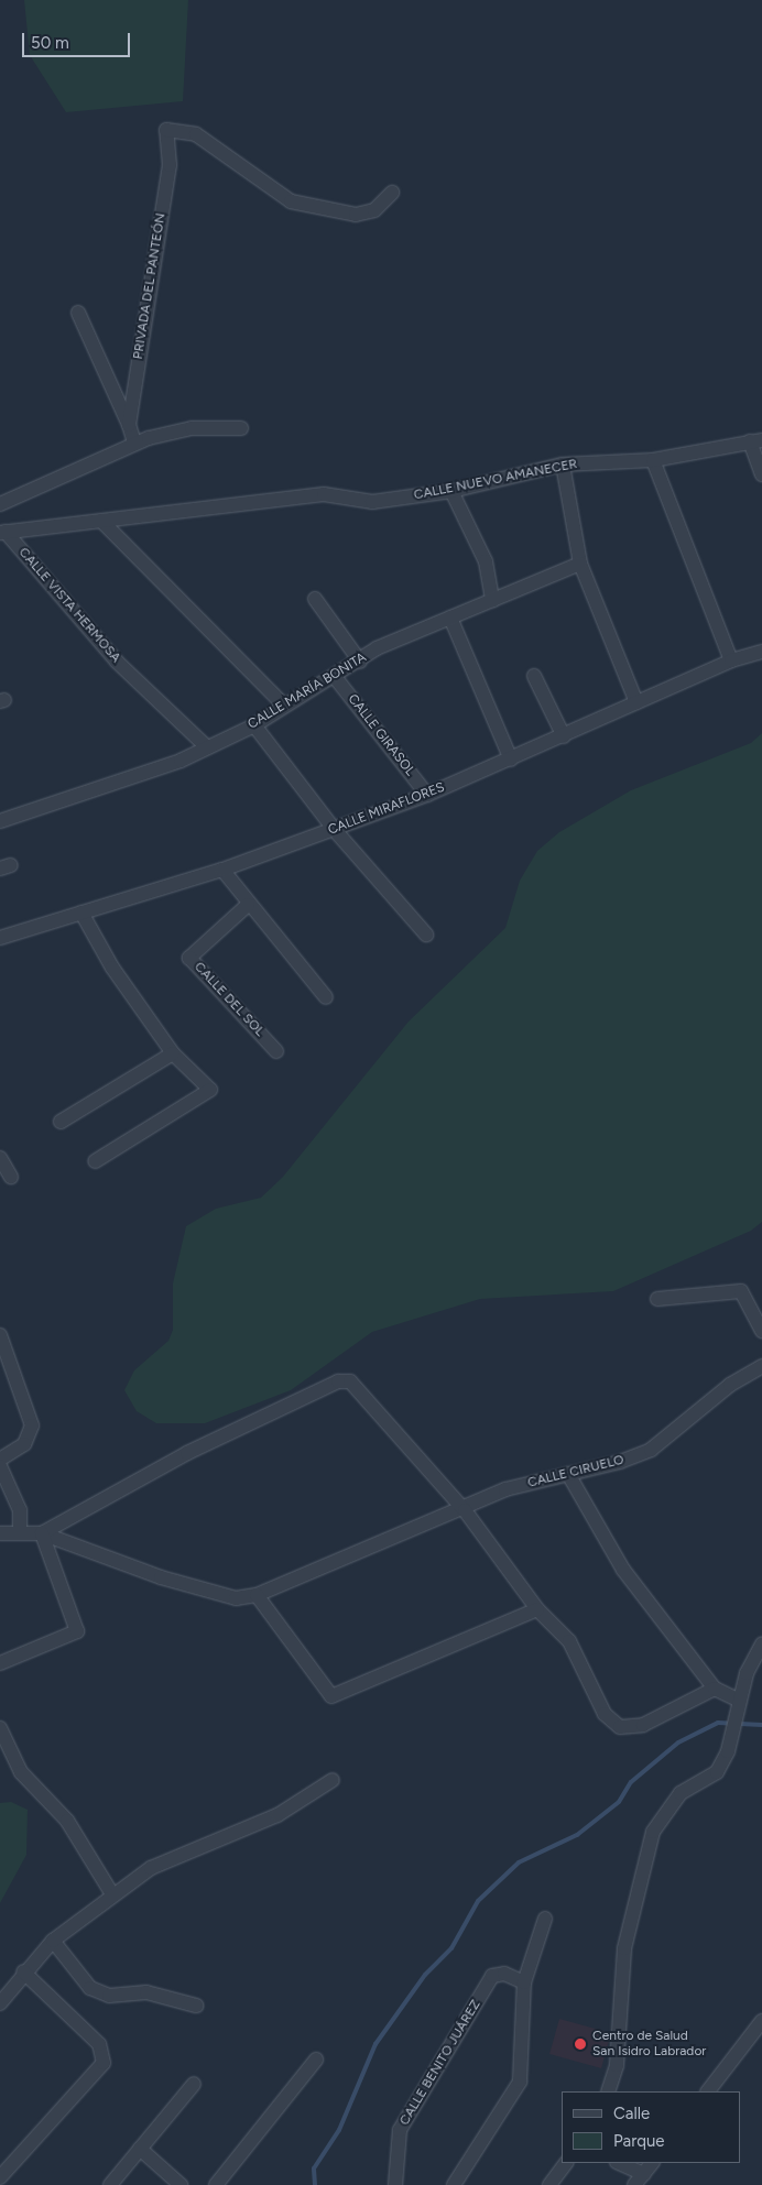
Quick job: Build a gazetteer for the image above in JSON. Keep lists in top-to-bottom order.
{
  "streets": {
    "street": [
      "PRIVADA DEL PANTEÓN",
      "CALLE NUEVO AMANECER",
      "CALLE VISTA HERMOSA",
      "CALLE MARÍA BONITA",
      "CALLE GIRASOL",
      "CALLE MIRAFLORES",
      "CALLE DEL SOL",
      "CALLE CIRUELO",
      "CALLE BENITO JUÁREZ"
    ]
  },
  "crossings": [
    ["CALLE NUEVO AMANECER", "CALLE VISTA HERMOSA"],
    ["CALLE VISTA HERMOSA", "CALLE MARÍA BONITA"],
    ["CALLE MARÍA BONITA", "CALLE GIRASOL"],
    ["CALLE GIRASOL", "CALLE MIRAFLORES"]
  ],
  "places": ["Centro de Salud San Isidro Labrador"],
  "legend": ["Calle", "Parque"],
  "scale_bar": "50 m"
}
